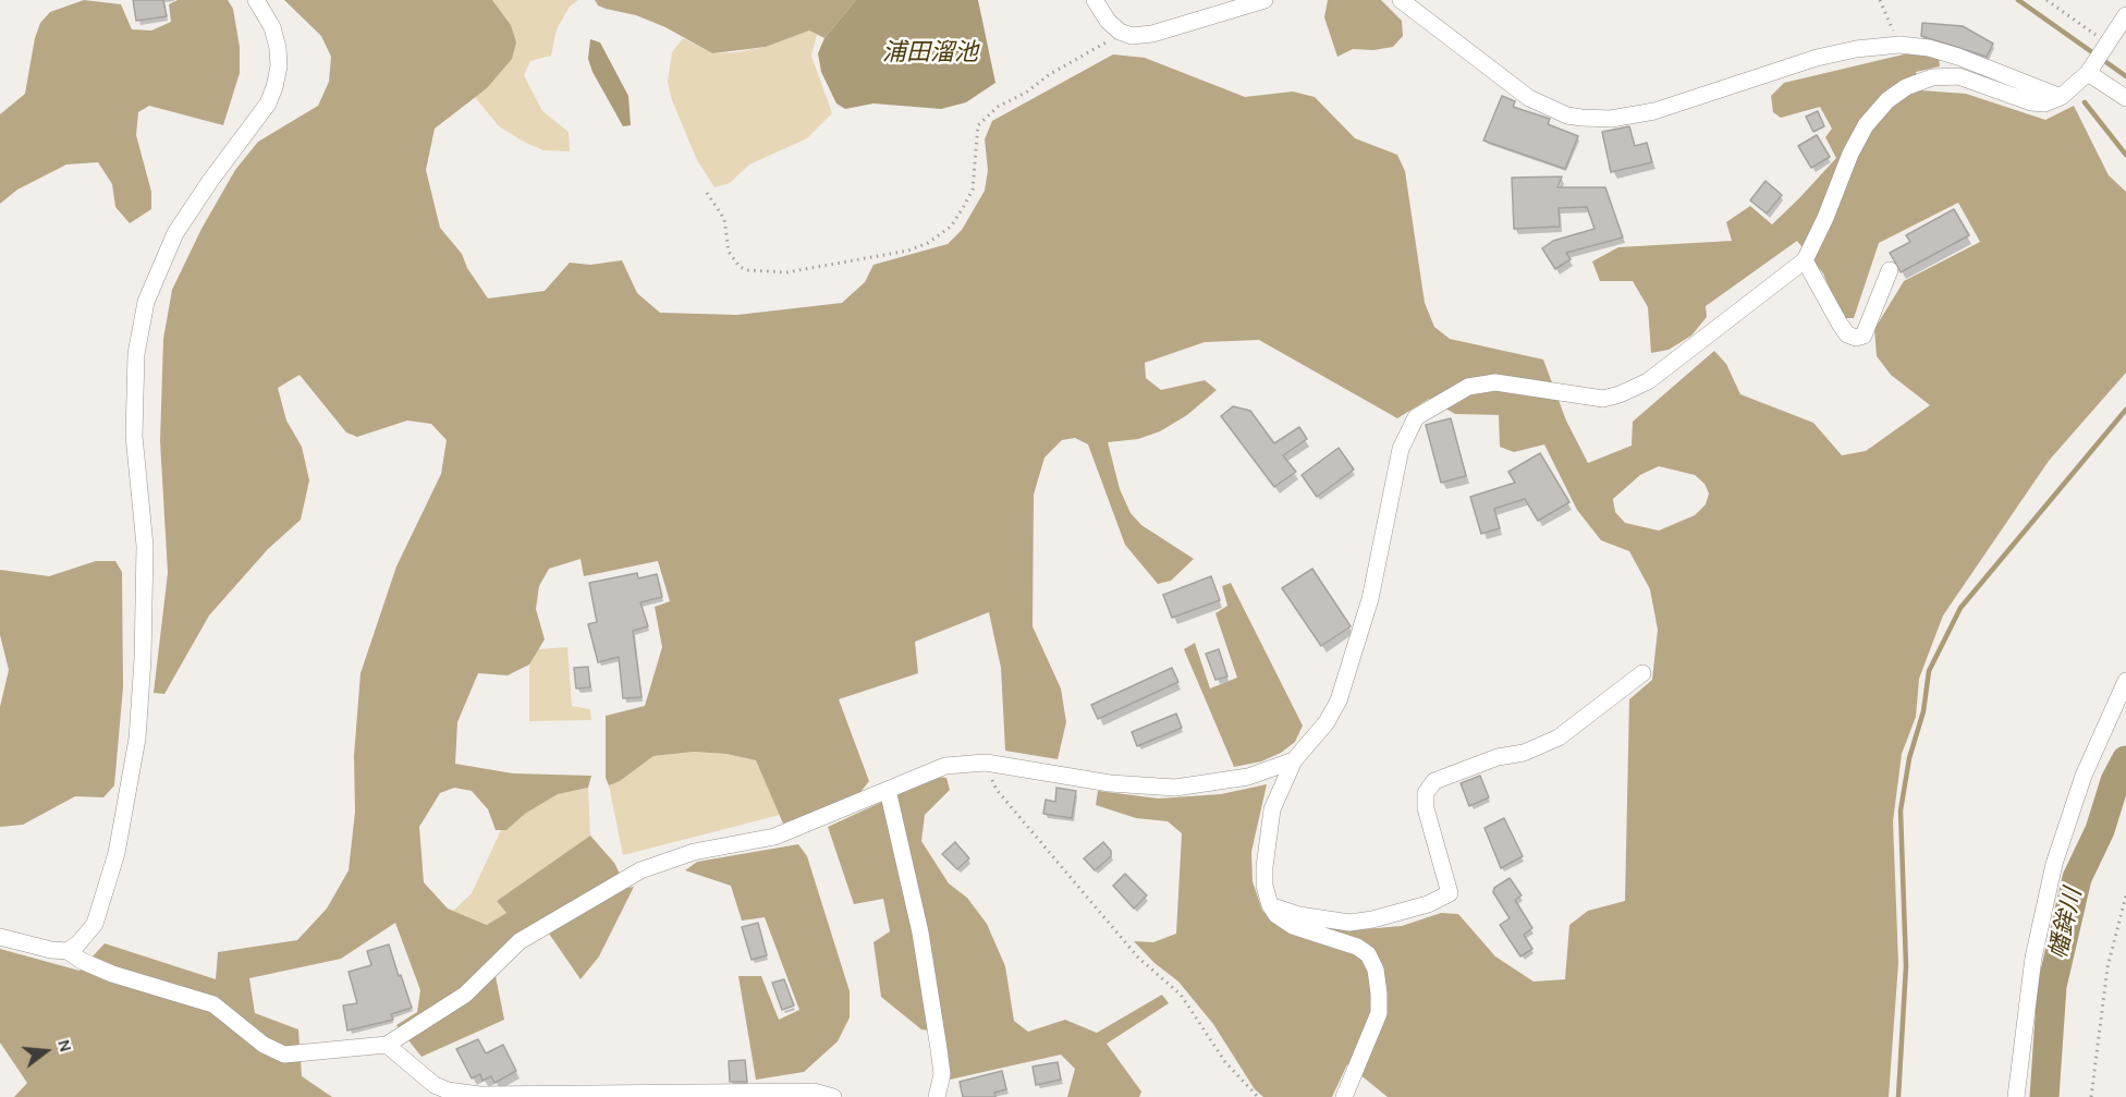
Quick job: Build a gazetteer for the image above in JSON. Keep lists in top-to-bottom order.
{
  "water": ["浦田溜池", "幡鉾川"],
  "north": "right"
}
